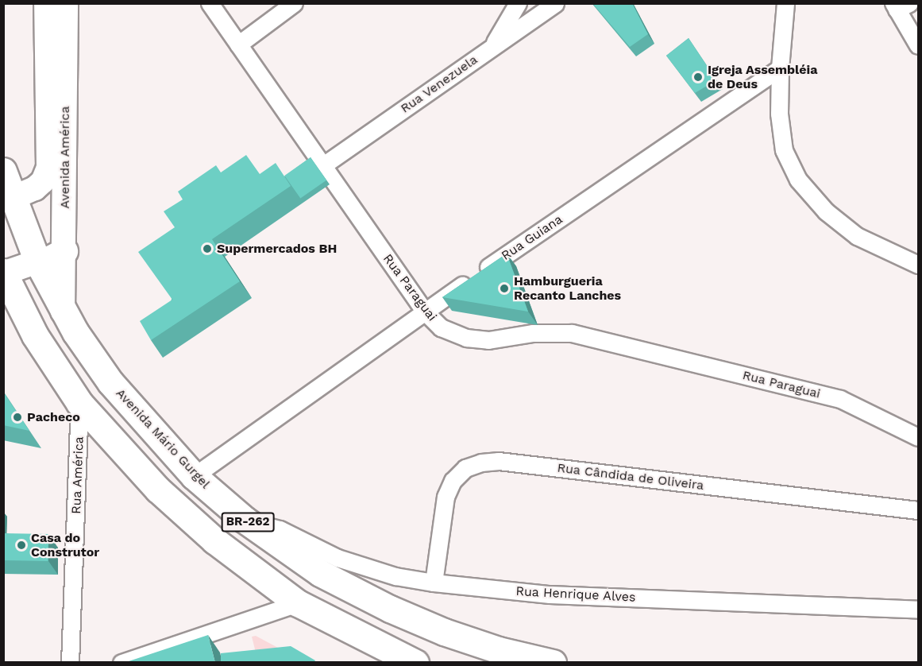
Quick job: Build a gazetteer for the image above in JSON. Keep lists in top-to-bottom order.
{
  "streets": {
    "main road": ["Avenida Mário Gurgel", "BR-262"],
    "street": [
      "Rua Venezuela",
      "Avenida América",
      "Rua Guiana",
      "Rua Paraguai",
      "Rua América",
      "Rua Cândida de Oliveira",
      "Rua Henrique Alves"
    ]
  },
  "crossings": [
    ["Rua Venezuela", "Rua Paraguai"],
    ["Avenida América", "Avenida Mário Gurgel"],
    ["Rua Guiana", "Rua Paraguai"],
    ["Rua Guiana", "Avenida Mário Gurgel"],
    ["Avenida Mário Gurgel", "Rua Henrique Alves"],
    ["Rua América", "BR-262"],
    ["Rua Cândida de Oliveira", "Rua Henrique Alves"]
  ],
  "places": [
    "Igreja Assembléia de Deus",
    "Supermercados BH",
    "Hamburgueria Recanto Lanches",
    "Pacheco",
    "Casa do Construtor"
  ]
}
